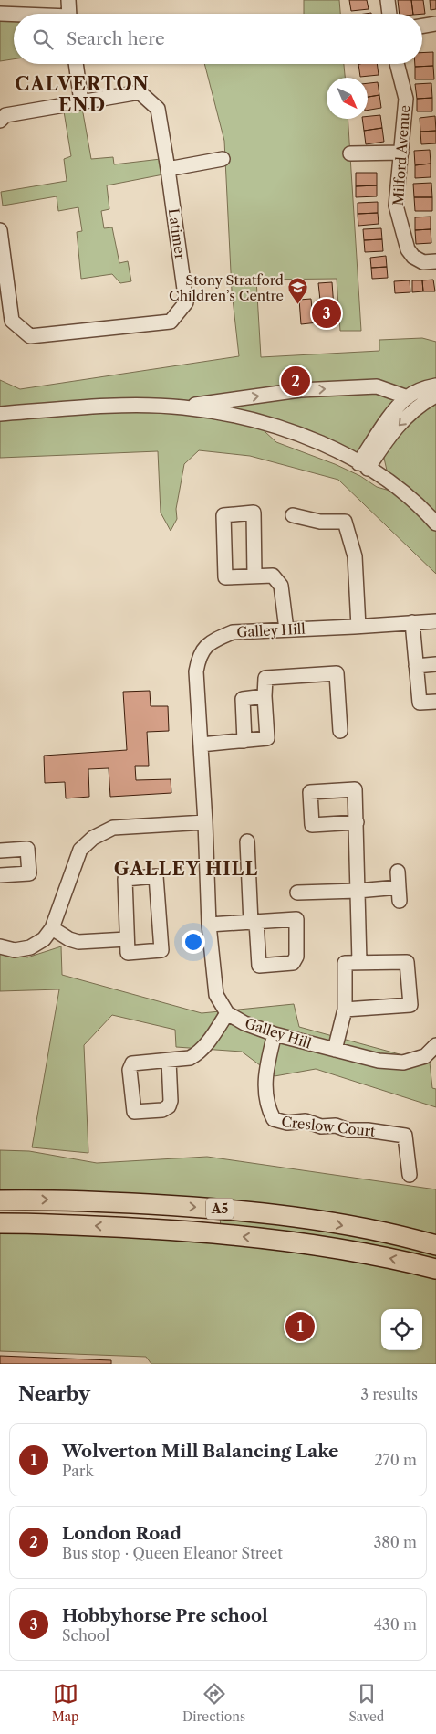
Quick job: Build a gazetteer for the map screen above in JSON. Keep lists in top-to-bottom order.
{
  "streets": {
    "highway": ["A5"],
    "street": [
      "Milford Avenue",
      "Latimer",
      "Galley Hill",
      "Creslow Court"
    ]
  },
  "crossings": [
    ["Galley Hill", "Creslow Court"]
  ],
  "districts": ["CALVERTON END", "GALLEY HILL"],
  "places": {
    "school or university": ["Stony Stratford Children’s Centre"]
  },
  "north": "bottom right",
  "page": {
    "search": "Search here",
    "pins": ["3", "2", "1"],
    "heading": ["Nearby", "3 results"],
    "list": [
      {
        "mark": "1",
        "name": "Wolverton Mill Balancing Lake",
        "note": "Park",
        "value": "270 m"
      },
      {
        "mark": "2",
        "name": "London Road",
        "note": "Bus stop · Queen Eleanor Street",
        "value": "380 m"
      },
      {
        "mark": "3",
        "name": "Hobbyhorse Pre school",
        "note": "School",
        "value": "430 m"
      }
    ],
    "nav": ["Map", "Directions", "Saved"]
  }
}
